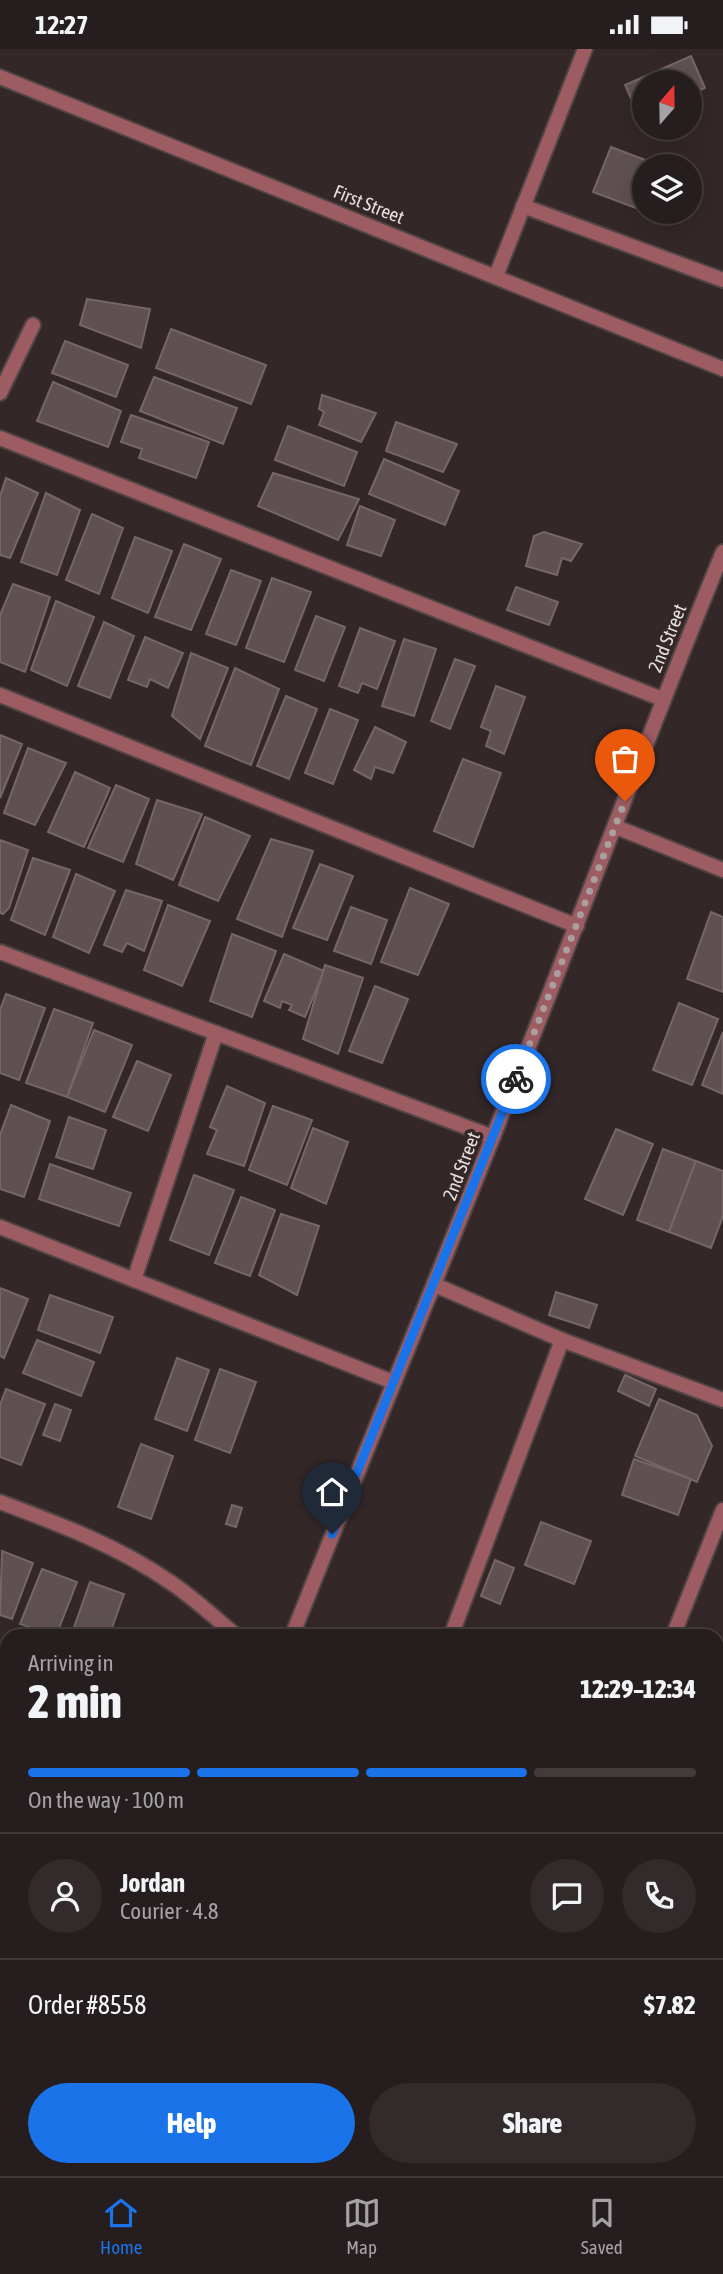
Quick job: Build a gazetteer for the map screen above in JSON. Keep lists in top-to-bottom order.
{
  "streets": {
    "street": ["First Street", "2nd Street"]
  },
  "north": "top",
  "page": {
    "status": "12:27",
    "heading": ["2 min", "Arriving in", "12:29–12:34"],
    "panel": [
      "Jordan",
      "Courier · 4.8",
      "Order #8558",
      "$7.82"
    ],
    "bar": "On the way · 100 m",
    "buttons": ["Help", "Share"],
    "tabs": ["Home", "Map", "Saved"]
  }
}
